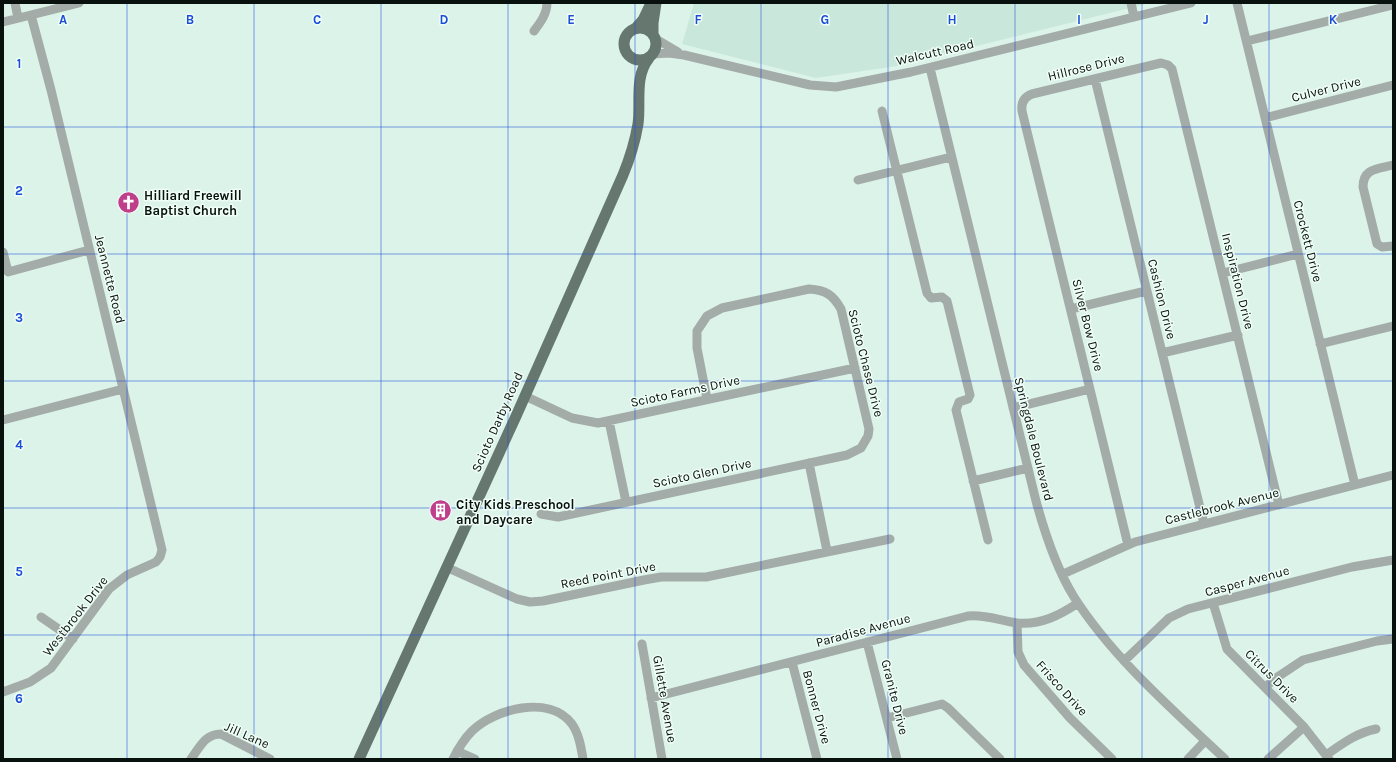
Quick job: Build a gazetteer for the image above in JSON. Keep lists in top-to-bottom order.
{
  "streets": {
    "main road": ["Scioto Darby Road"],
    "street": [
      "Walcutt Road",
      "Hillrose Drive",
      "Culver Drive",
      "Crockett Drive",
      "Jeannette Road",
      "Inspiration Drive",
      "Cashion Drive",
      "Silver Bow Drive",
      "Scioto Chase Drive",
      "Scioto Farms Drive",
      "Springdale Boulevard",
      "Scioto Glen Drive",
      "Castlebrook Avenue",
      "Reed Point Drive",
      "Casper Avenue",
      "Westbrook Drive",
      "Paradise Avenue",
      "Citrus Drive",
      "Frisco Drive",
      "Granite Drive",
      "Gillette Avenue",
      "Bonner Drive",
      "Jill Lane"
    ]
  },
  "crossings": [
    ["Walcutt Road", "Scioto Darby Road"],
    ["Walcutt Road", "Springdale Boulevard"],
    ["Hillrose Drive", "Inspiration Drive"],
    ["Hillrose Drive", "Cashion Drive"],
    ["Hillrose Drive", "Silver Bow Drive"],
    ["Culver Drive", "Crockett Drive"],
    ["Crockett Drive", "Castlebrook Avenue"],
    ["Jeannette Road", "Westbrook Drive"],
    ["Inspiration Drive", "Castlebrook Avenue"],
    ["Cashion Drive", "Castlebrook Avenue"],
    ["Silver Bow Drive", "Castlebrook Avenue"],
    ["Scioto Chase Drive", "Scioto Farms Drive"],
    ["Scioto Chase Drive", "Scioto Glen Drive"],
    ["Scioto Farms Drive", "Scioto Darby Road"],
    ["Scioto Darby Road", "Reed Point Drive"],
    ["Springdale Boulevard", "Castlebrook Avenue"],
    ["Springdale Boulevard", "Casper Avenue"],
    ["Springdale Boulevard", "Paradise Avenue"],
    ["Casper Avenue", "Citrus Drive"],
    ["Paradise Avenue", "Frisco Drive"],
    ["Paradise Avenue", "Granite Drive"],
    ["Paradise Avenue", "Gillette Avenue"],
    ["Paradise Avenue", "Bonner Drive"]
  ],
  "places": {
    "church": ["Hilliard Freewill Baptist Church"],
    "building": ["City Kids Preschool and Daycare"]
  },
  "grid": {
    "columns": [
      "A",
      "B",
      "C",
      "D",
      "E",
      "F",
      "G",
      "H",
      "I",
      "J",
      "K"
    ],
    "rows": [
      "1",
      "2",
      "3",
      "4",
      "5",
      "6"
    ]
  }
}
